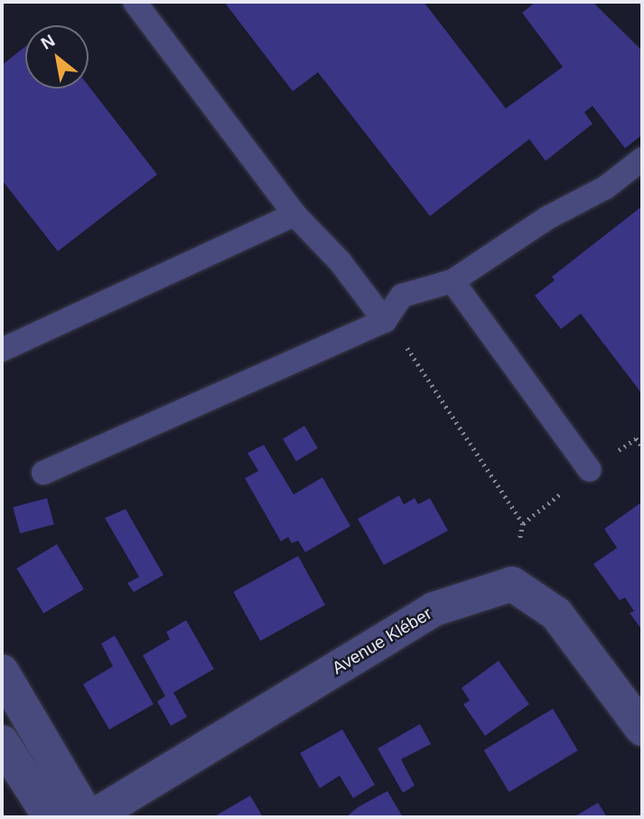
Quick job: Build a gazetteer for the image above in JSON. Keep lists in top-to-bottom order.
{
  "streets": {
    "street": ["Avenue Kléber"]
  },
  "north": "top left"
}
